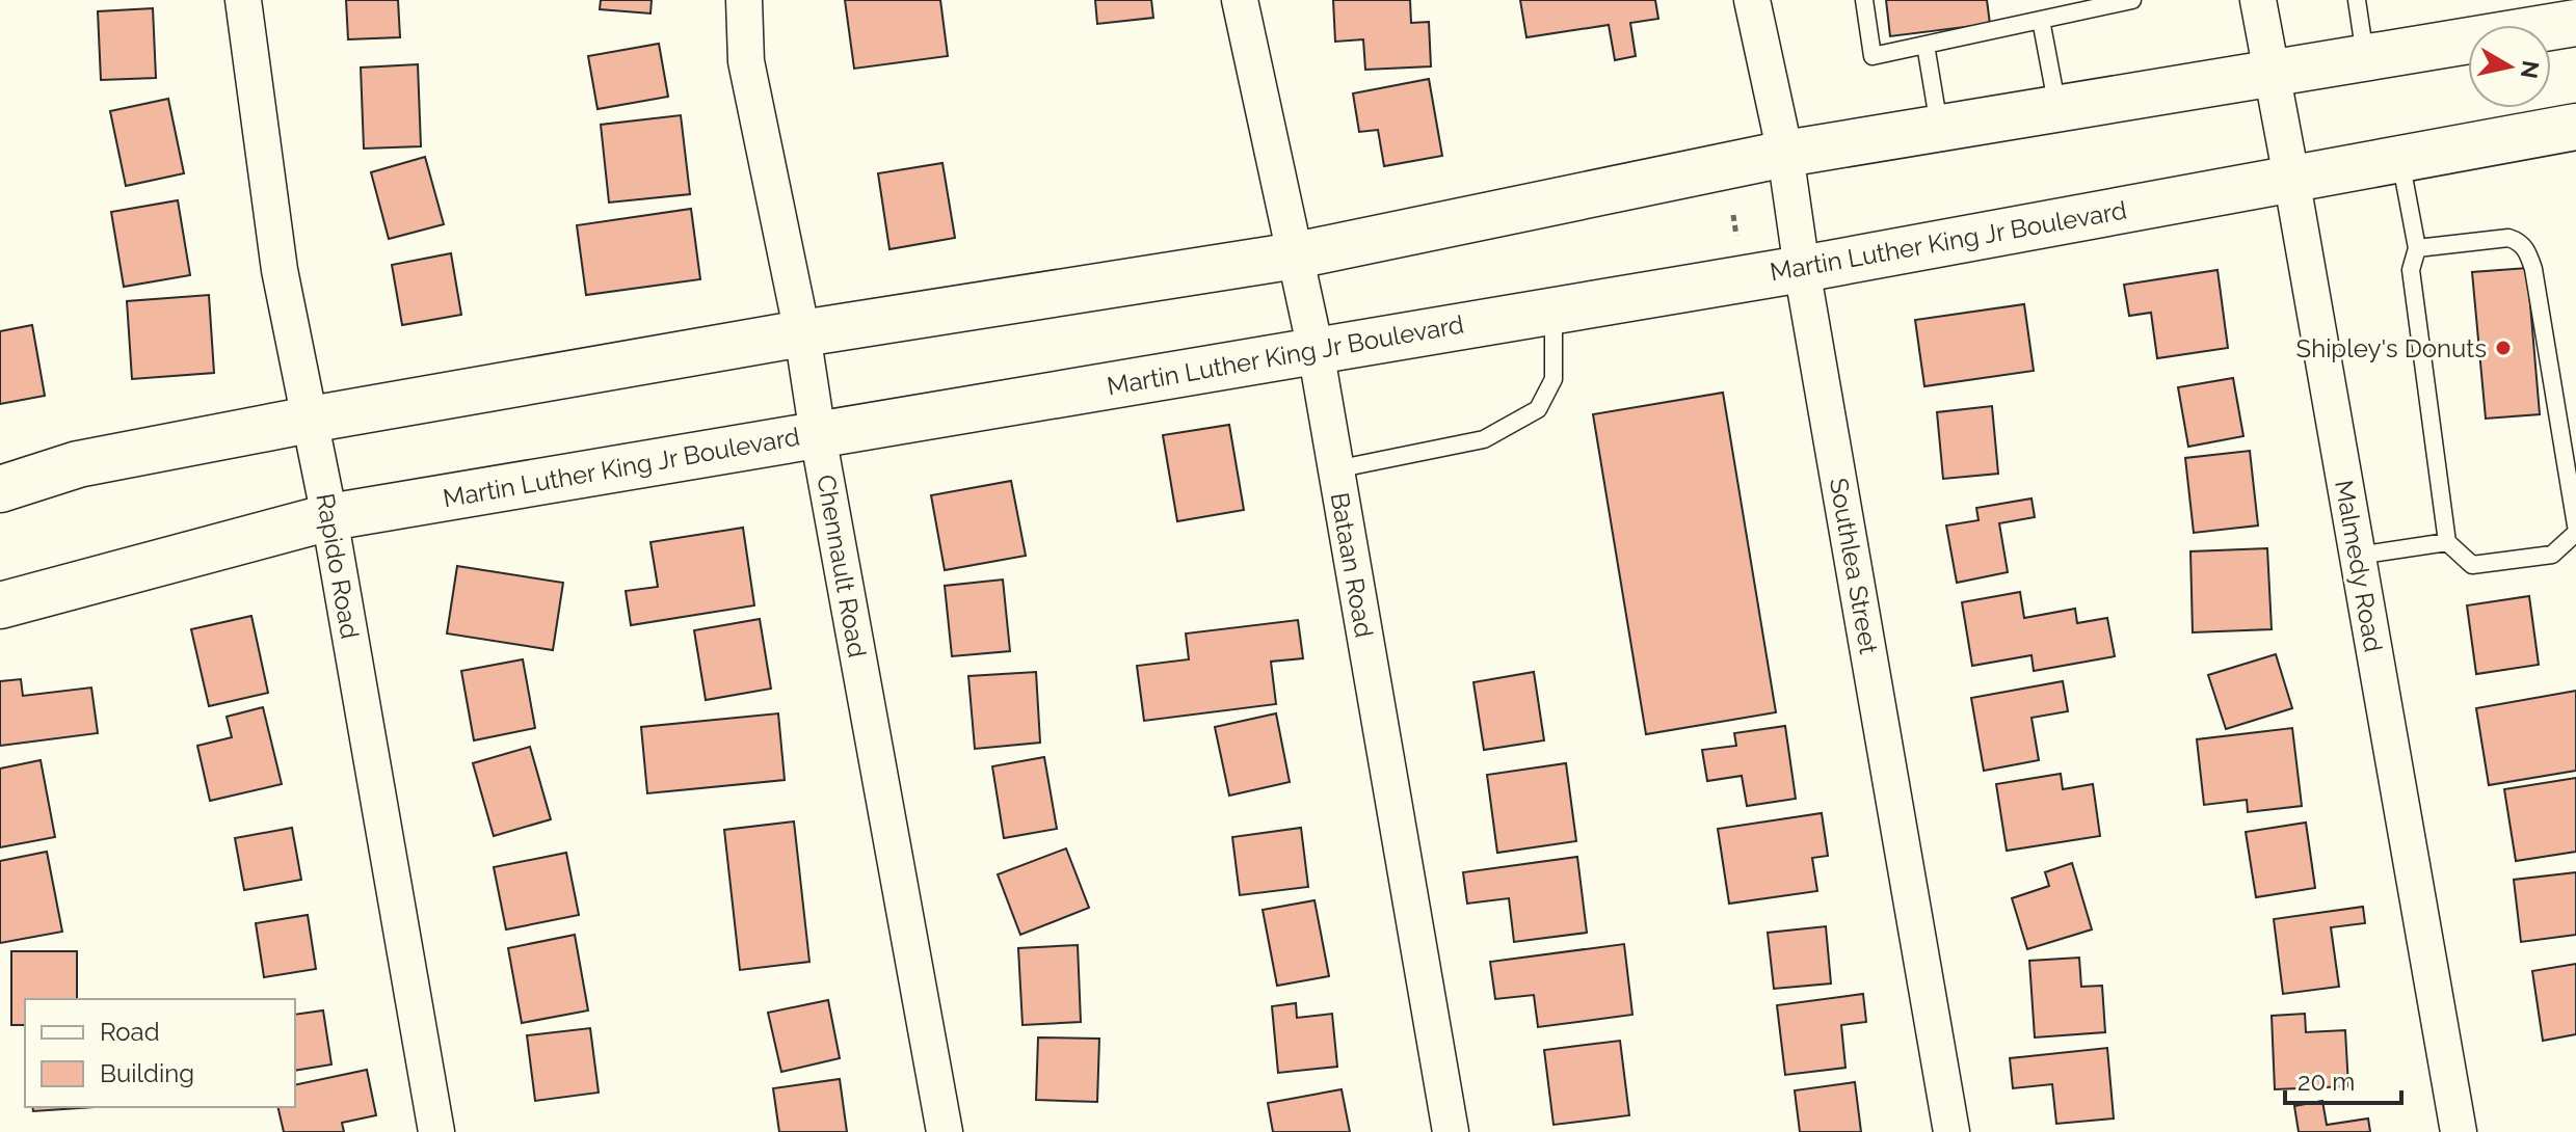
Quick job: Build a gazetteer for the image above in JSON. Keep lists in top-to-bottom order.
{
  "streets": {
    "main road": ["Martin Luther King Jr Boulevard"],
    "street": [
      "Bataan Road",
      "Rapido Road",
      "Chennault Road",
      "Southlea Street",
      "Malmedy Road"
    ]
  },
  "crossings": [
    ["Martin Luther King Jr Boulevard", "Bataan Road"],
    ["Martin Luther King Jr Boulevard", "Rapido Road"],
    ["Martin Luther King Jr Boulevard", "Chennault Road"],
    ["Martin Luther King Jr Boulevard", "Southlea Street"],
    ["Martin Luther King Jr Boulevard", "Malmedy Road"]
  ],
  "places": ["Shipley's Donuts"],
  "legend": ["Road", "Building"],
  "scale_bar": "20 m",
  "north": "right"
}
